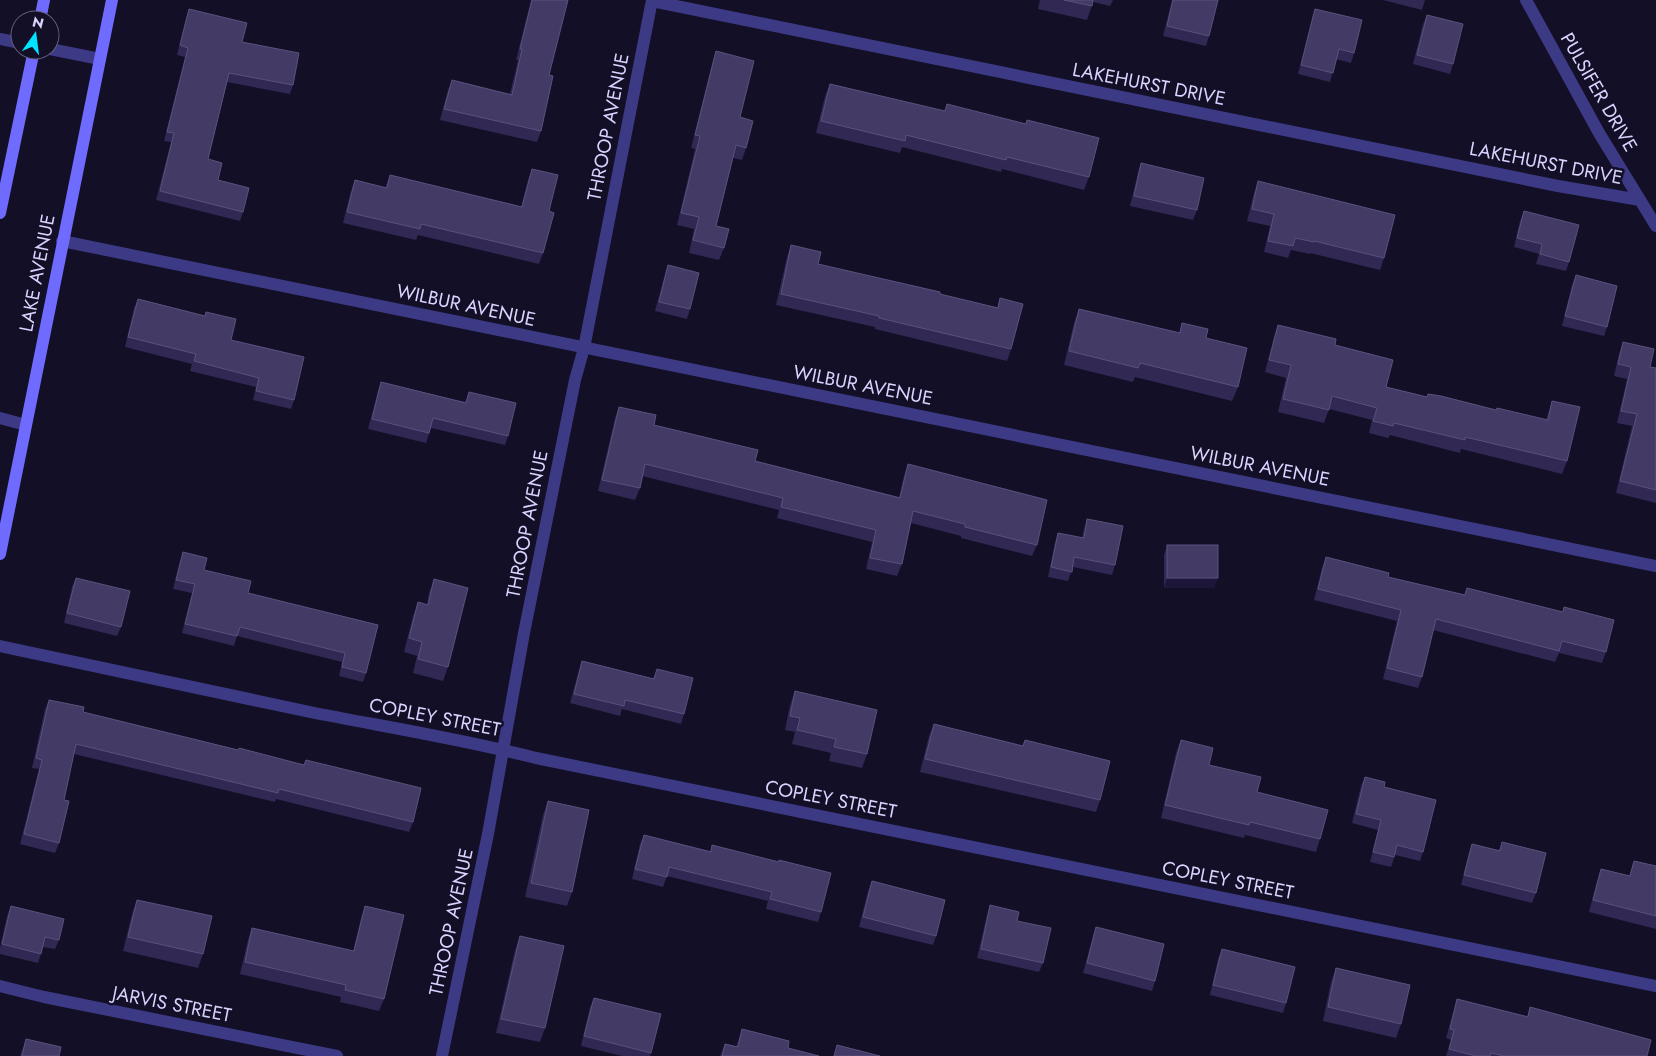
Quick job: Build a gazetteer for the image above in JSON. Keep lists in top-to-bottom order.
{
  "streets": {
    "main road": ["LAKE AVENUE"],
    "street": [
      "LAKEHURST DRIVE",
      "PULSIFER DRIVE",
      "THROOP AVENUE",
      "WILBUR AVENUE",
      "COPLEY STREET",
      "JARVIS STREET"
    ]
  },
  "crossings": [
    ["LAKEHURST DRIVE", "PULSIFER DRIVE"],
    ["LAKEHURST DRIVE", "THROOP AVENUE"],
    ["THROOP AVENUE", "WILBUR AVENUE"],
    ["THROOP AVENUE", "COPLEY STREET"],
    ["LAKE AVENUE", "WILBUR AVENUE"]
  ],
  "north": "top"
}
